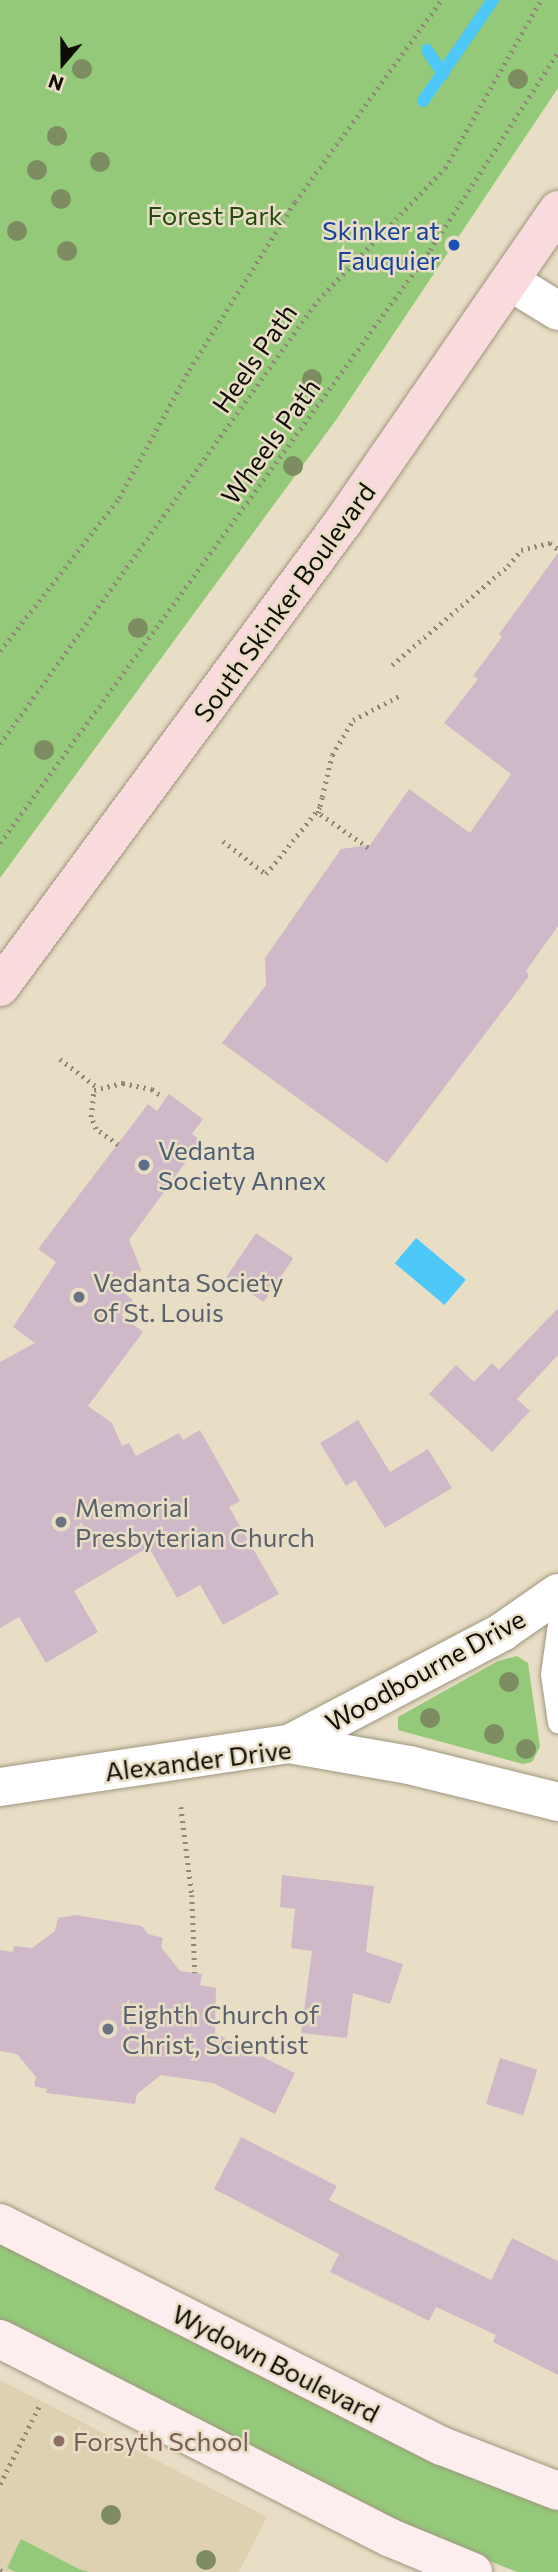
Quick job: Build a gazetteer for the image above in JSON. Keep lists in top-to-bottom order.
{
  "streets": {
    "main road": ["South Skinker Boulevard"],
    "street": ["Woodbourne Drive", "Alexander Drive", "Wydown Boulevard"],
    "path": ["Heels Path", "Wheels Path"]
  },
  "crossings": [
    ["Woodbourne Drive", "Alexander Drive"]
  ],
  "parks": ["Forest Park"],
  "places": [
    "Skinker at Fauquier",
    "Vedanta Society Annex",
    "Vedanta Society of St. Louis",
    "Memorial Presbyterian Church",
    "Eighth Church of Christ, Scientist",
    "Forsyth School"
  ],
  "north": "bottom"
}
